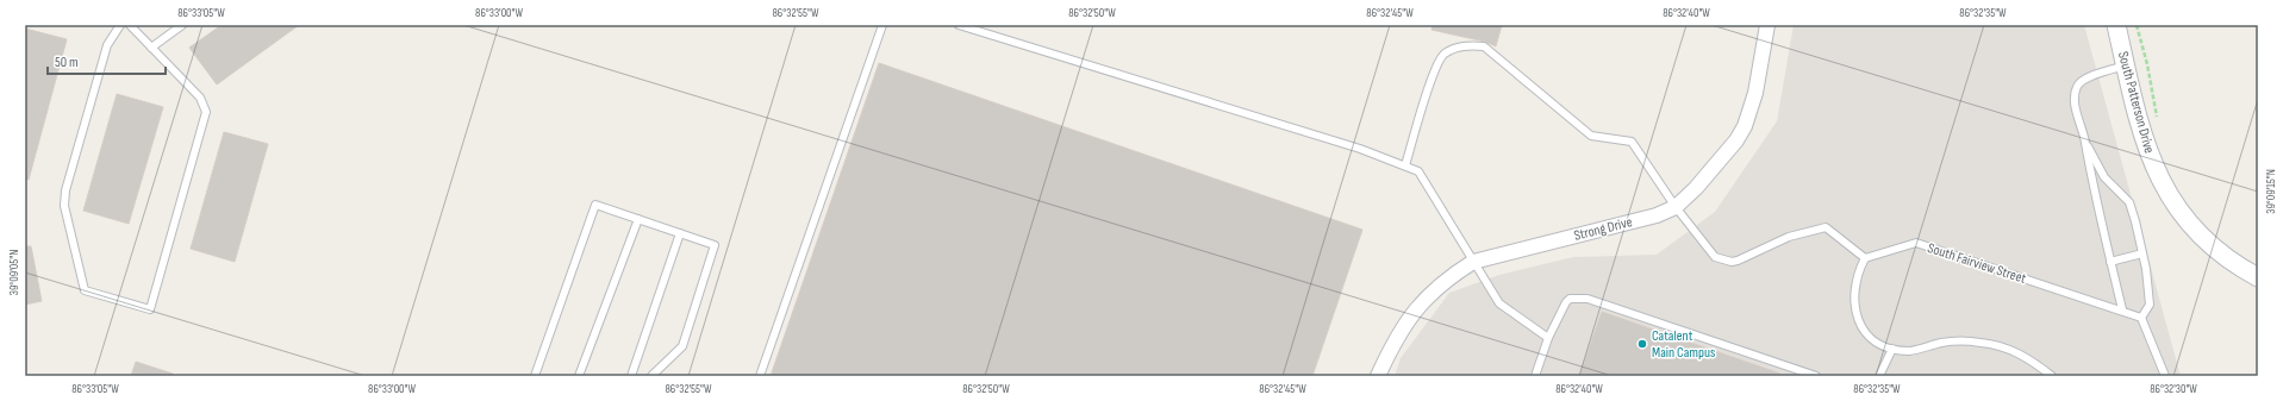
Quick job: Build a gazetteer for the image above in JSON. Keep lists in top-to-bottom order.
{
  "streets": {
    "street": ["South Patterson Drive", "Strong Drive"],
    "lane": ["South Fairview Street"]
  },
  "places": ["Catalent Main Campus"],
  "scale_bar": "50 m",
  "coordinates": [
    "86°33'05\"W",
    "86°33'00\"W",
    "86°32'55\"W",
    "86°32'50\"W",
    "86°32'45\"W",
    "86°32'40\"W",
    "86°32'35\"W",
    "39°09'15\"N",
    "39°09'05\"N",
    "86°32'30\"W"
  ]
}
